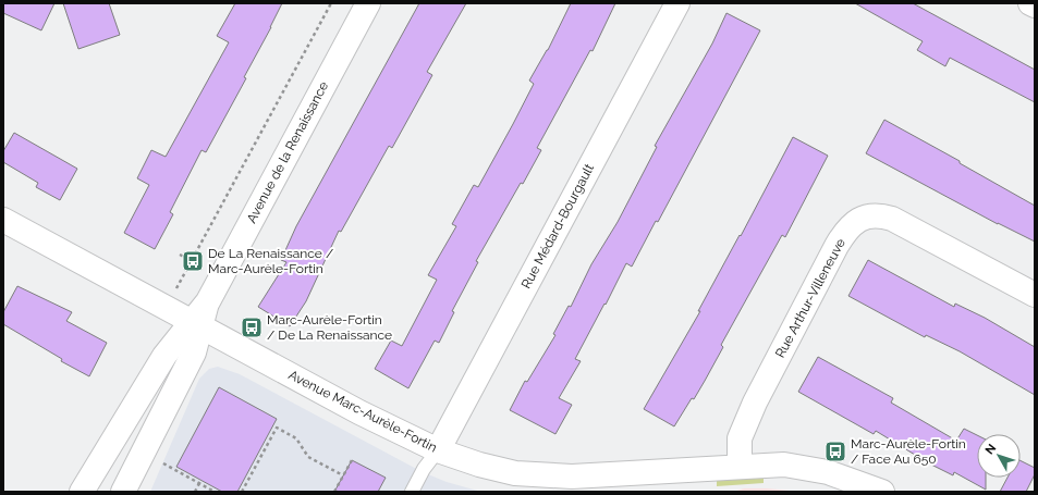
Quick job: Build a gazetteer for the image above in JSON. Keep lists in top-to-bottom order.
{
  "streets": {
    "street": [
      "Avenue de la Renaissance",
      "Rue Médard-Bourgault",
      "Rue Arthur-Villeneuve",
      "Avenue Marc-Aurèle-Fortin"
    ]
  },
  "crossings": [
    ["Avenue de la Renaissance", "Avenue Marc-Aurèle-Fortin"],
    ["Rue Médard-Bourgault", "Avenue Marc-Aurèle-Fortin"],
    ["Rue Arthur-Villeneuve", "Avenue Marc-Aurèle-Fortin"]
  ],
  "places": {
    "bus stop": ["De La Renaissance / Marc-Aurèle-Fortin", "Marc-Aurèle-Fortin / De La Renaissance", "Marc-Aurèle-Fortin / Face Au 650"]
  },
  "north": "top left"
}
